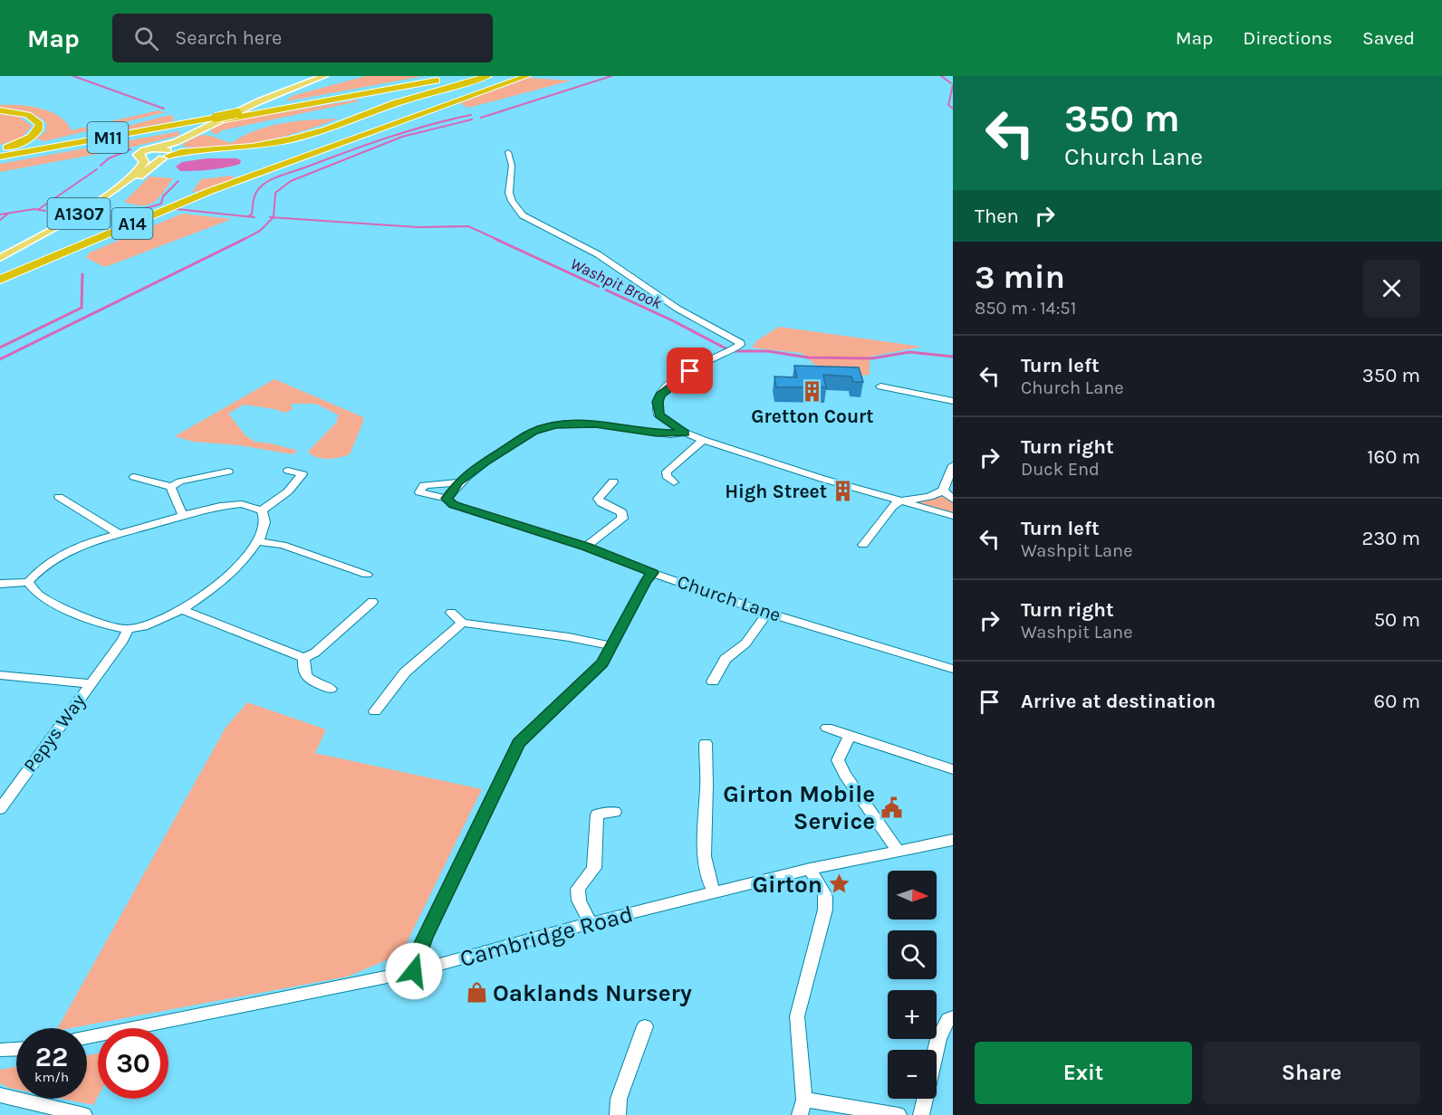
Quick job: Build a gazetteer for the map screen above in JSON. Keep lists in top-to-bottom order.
{
  "streets": {
    "highway": ["M11", "A14"],
    "main road": ["A1307"],
    "street": ["Church Lane", "Pepys Way", "Cambridge Road"]
  },
  "water": ["Washpit Brook"],
  "places": {
    "building": ["Gretton Court", "High Street"],
    "public building": ["Girton Mobile Service"],
    "place": ["Girton"],
    "shop": ["Oaklands Nursery"]
  },
  "north": "right",
  "page": {
    "header": "Map",
    "search": "Search here",
    "nav": ["Map", "Directions", "Saved"],
    "turn": ["350 m", "Church Lane"],
    "then": "Then",
    "heading": ["3 min", "850 m · 14:51"],
    "list": [
      {
        "name": "Turn left",
        "note": "Church Lane",
        "value": "350 m"
      },
      {
        "name": "Turn right",
        "note": "Duck End",
        "value": "160 m"
      },
      {
        "name": "Turn left",
        "note": "Washpit Lane",
        "value": "230 m"
      },
      {
        "name": "Turn right",
        "note": "Washpit Lane",
        "value": "50 m"
      },
      {
        "name": "Arrive at destination",
        "value": "60 m"
      }
    ],
    "map_buttons": ["+", "−"],
    "speed": "22 km/h",
    "limit": "30",
    "buttons": ["Exit", "Share"]
  }
}
